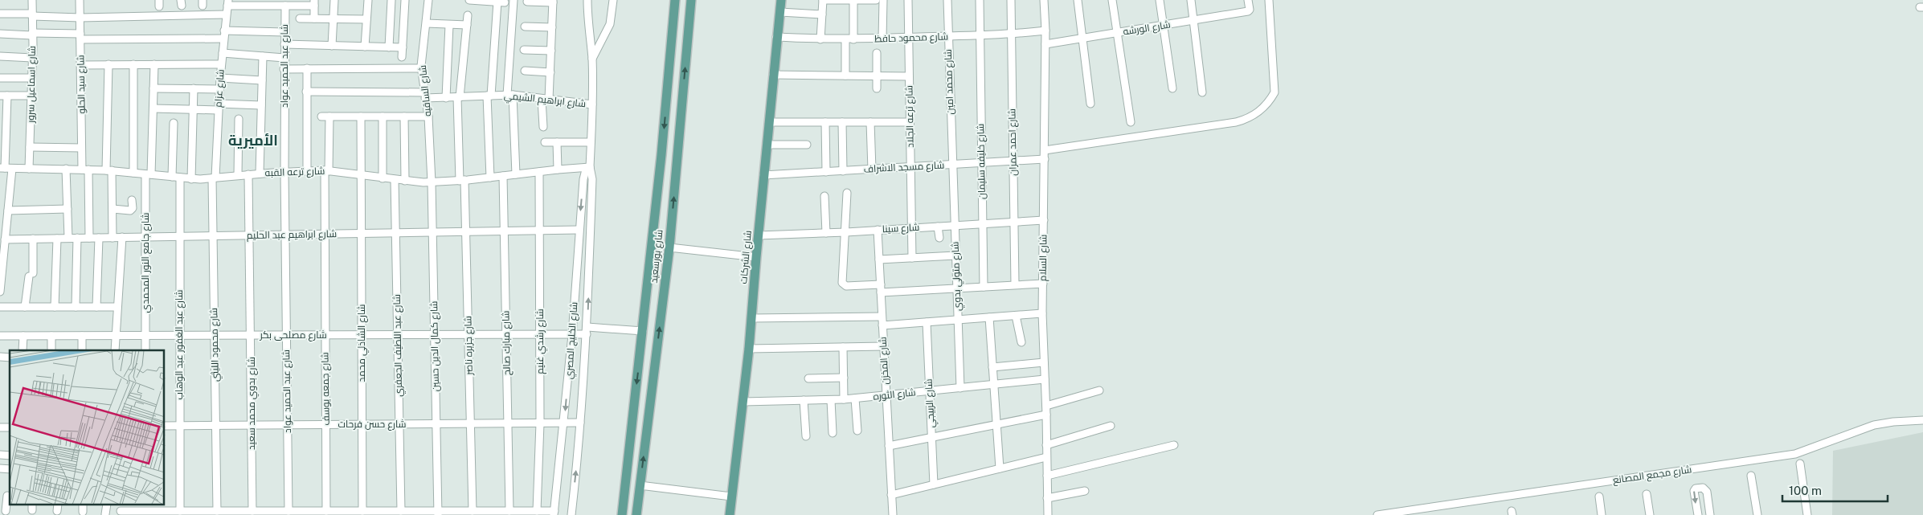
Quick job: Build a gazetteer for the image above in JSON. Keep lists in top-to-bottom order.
{
  "streets": {
    "main road": ["شارع بورسعيد", "شارع الشركات"],
    "street": [
      "شارع الورشه",
      "شارع محمود حافظ",
      "شارع عبد الحميد عواد",
      "شارع محمد امين",
      "شارع اسماعيل سرور",
      "شارع سيد الحلو",
      "شارع عزام",
      "شارع الساقيه",
      "شارع ابراهيم الشيمي",
      "شارع ترعه الجلاد",
      "شارع احمد عمران",
      "شارع خليفه سليمان",
      "شارع مسجد الاشراف",
      "شارع ترعه القبه",
      "شارع سينا",
      "شارع ابراهيم عبد الحليم",
      "شارع السلام",
      "شارع جامع النور المحمدي",
      "شارع متولي بدوي",
      "شارع مصلحى بكر",
      "شارع الخليج المصري",
      "شارع رشدي غنيم",
      "شارع الشاذلي محمد",
      "شارع مبارك صالح",
      "شارع عبد الغفور عبد الوهاب",
      "شارع محمود الليثي",
      "شارع عبد اللطيف الجعفري",
      "شارع جزيره ناصر",
      "شارع كمال الدين حسين",
      "شارع المخزن",
      "شارع جمعه يوسف",
      "شارع الثوره",
      "شارع بدوي محمد سعيد",
      "شارع الربيجي",
      "شارع حسن فرحات",
      "شارع مجمع المصانع"
    ]
  },
  "crossings": [
    ["شارع الورشه", "شارع السلام"],
    ["شارع محمود حافظ", "شارع محمد امين"],
    ["شارع محمود حافظ", "شارع ترعه الجلاد"],
    ["شارع محمود حافظ", "شارع احمد عمران"],
    ["شارع محمود حافظ", "شارع خليفه سليمان"],
    ["شارع محمود حافظ", "شارع الشركات"],
    ["شارع محمود حافظ", "شارع السلام"],
    ["شارع عبد الحميد عواد", "شارع ترعه القبه"],
    ["شارع عبد الحميد عواد", "شارع ابراهيم عبد الحليم"],
    ["شارع عبد الحميد عواد", "شارع مصلحى بكر"],
    ["شارع عبد الحميد عواد", "شارع حسن فرحات"],
    ["شارع محمد امين", "شارع مسجد الاشراف"],
    ["شارع محمد امين", "شارع متولي بدوي"],
    ["شارع اسماعيل سرور", "شارع ترعه القبه"],
    ["شارع سيد الحلو", "شارع ترعه القبه"],
    ["شارع سيد الحلو", "شارع ابراهيم عبد الحليم"],
    ["شارع عزام", "شارع ترعه القبه"],
    ["شارع عزام", "شارع محمود الليثي"],
    ["شارع الساقيه", "شارع ابراهيم الشيمي"],
    ["شارع الساقيه", "شارع ترعه القبه"],
    ["شارع الساقيه", "شارع كمال الدين حسين"],
    ["شارع ابراهيم الشيمي", "شارع الخليج المصري"],
    ["شارع ابراهيم الشيمي", "شارع جزيره ناصر"],
    ["شارع ترعه الجلاد", "شارع مسجد الاشراف"],
    ["شارع ترعه الجلاد", "شارع سينا"],
    ["شارع احمد عمران", "شارع مسجد الاشراف"],
    ["شارع احمد عمران", "شارع سينا"],
    ["شارع خليفه سليمان", "شارع مسجد الاشراف"],
    ["شارع خليفه سليمان", "شارع سينا"],
    ["شارع مسجد الاشراف", "شارع الشركات"],
    ["شارع مسجد الاشراف", "شارع السلام"],
    ["شارع مسجد الاشراف", "شارع متولي بدوي"],
    ["شارع ترعه القبه", "شارع جامع النور المحمدي"],
    ["شارع ترعه القبه", "شارع الخليج المصري"],
    ["شارع ترعه القبه", "شارع رشدي غنيم"],
    ["شارع ترعه القبه", "شارع الشاذلي محمد"],
    ["شارع ترعه القبه", "شارع مبارك صالح"],
    ["شارع ترعه القبه", "شارع عبد الغفور عبد الوهاب"],
    ["شارع ترعه القبه", "شارع محمود الليثي"],
    ["شارع ترعه القبه", "شارع عبد اللطيف الجعفري"],
    ["شارع ترعه القبه", "شارع جزيره ناصر"],
    ["شارع ترعه القبه", "شارع كمال الدين حسين"],
    ["شارع ترعه القبه", "شارع جمعه يوسف"],
    ["شارع ترعه القبه", "شارع بدوي محمد سعيد"],
    ["شارع سينا", "شارع الشركات"],
    ["شارع سينا", "شارع السلام"],
    ["شارع سينا", "شارع متولي بدوي"],
    ["شارع سينا", "شارع المخزن"],
    ["شارع ابراهيم عبد الحليم", "شارع جامع النور المحمدي"],
    ["شارع ابراهيم عبد الحليم", "شارع الخليج المصري"],
    ["شارع ابراهيم عبد الحليم", "شارع رشدي غنيم"],
    ["شارع ابراهيم عبد الحليم", "شارع الشاذلي محمد"],
    ["شارع ابراهيم عبد الحليم", "شارع مبارك صالح"],
    ["شارع ابراهيم عبد الحليم", "شارع عبد الغفور عبد الوهاب"],
    ["شارع ابراهيم عبد الحليم", "شارع محمود الليثي"],
    ["شارع ابراهيم عبد الحليم", "شارع عبد اللطيف الجعفري"],
    ["شارع ابراهيم عبد الحليم", "شارع جزيره ناصر"],
    ["شارع ابراهيم عبد الحليم", "شارع كمال الدين حسين"],
    ["شارع ابراهيم عبد الحليم", "شارع جمعه يوسف"],
    ["شارع ابراهيم عبد الحليم", "شارع بدوي محمد سعيد"],
    ["شارع بورسعيد", "شارع مصلحى بكر"],
    ["شارع الشركات", "شارع الثوره"],
    ["شارع السلام", "شارع الثوره"],
    ["شارع جامع النور المحمدي", "شارع مصلحى بكر"],
    ["شارع متولي بدوي", "شارع الثوره"],
    ["شارع مصلحى بكر", "شارع الخليج المصري"],
    ["شارع مصلحى بكر", "شارع رشدي غنيم"],
    ["شارع مصلحى بكر", "شارع الشاذلي محمد"],
    ["شارع مصلحى بكر", "شارع مبارك صالح"],
    ["شارع مصلحى بكر", "شارع عبد الغفور عبد الوهاب"],
    ["شارع مصلحى بكر", "شارع محمود الليثي"],
    ["شارع مصلحى بكر", "شارع عبد اللطيف الجعفري"],
    ["شارع مصلحى بكر", "شارع جزيره ناصر"],
    ["شارع مصلحى بكر", "شارع كمال الدين حسين"],
    ["شارع مصلحى بكر", "شارع جمعه يوسف"],
    ["شارع مصلحى بكر", "شارع بدوي محمد سعيد"],
    ["شارع الخليج المصري", "شارع حسن فرحات"],
    ["شارع رشدي غنيم", "شارع حسن فرحات"],
    ["شارع الشاذلي محمد", "شارع جمعه يوسف"],
    ["شارع الشاذلي محمد", "شارع حسن فرحات"],
    ["شارع مبارك صالح", "شارع حسن فرحات"],
    ["شارع عبد الغفور عبد الوهاب", "شارع حسن فرحات"],
    ["شارع محمود الليثي", "شارع حسن فرحات"],
    ["شارع عبد اللطيف الجعفري", "شارع حسن فرحات"],
    ["شارع جزيره ناصر", "شارع حسن فرحات"],
    ["شارع كمال الدين حسين", "شارع حسن فرحات"],
    ["شارع المخزن", "شارع الثوره"],
    ["شارع جمعه يوسف", "شارع حسن فرحات"],
    ["شارع الثوره", "شارع الربيجي"],
    ["شارع بدوي محمد سعيد", "شارع حسن فرحات"]
  ],
  "districts": ["الأميرية"],
  "scale_bar": "100 m"
}
